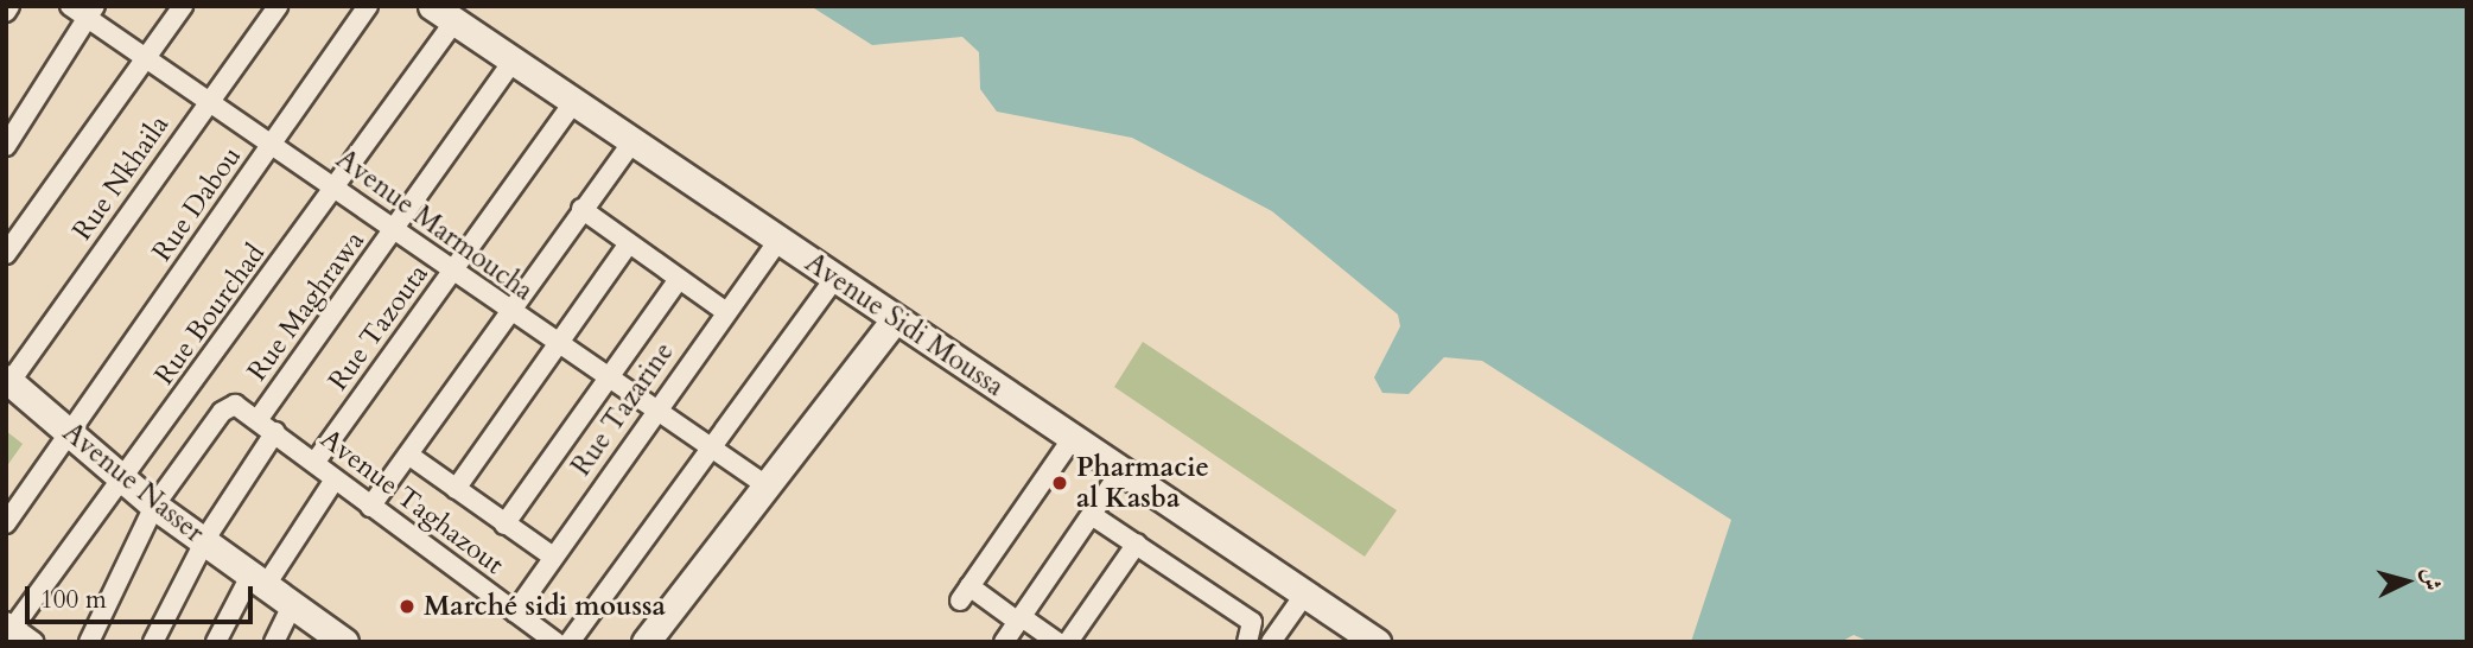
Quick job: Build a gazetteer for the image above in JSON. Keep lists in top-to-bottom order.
{
  "streets": {
    "street": [
      "Rue Nkhaila",
      "Rue Dabou",
      "Avenue Marmoucha",
      "Rue Maghrawa",
      "Rue Bourchad",
      "Avenue Sidi Moussa",
      "Rue Tazouta",
      "Rue Tazarine",
      "Avenue Nasser",
      "Avenue Taghazout"
    ]
  },
  "crossings": [
    ["Rue Nkhaila", "Avenue Marmoucha"],
    ["Rue Nkhaila", "Avenue Nasser"],
    ["Rue Dabou", "Avenue Marmoucha"],
    ["Rue Dabou", "Avenue Nasser"],
    ["Avenue Marmoucha", "Rue Maghrawa"],
    ["Avenue Marmoucha", "Rue Bourchad"],
    ["Avenue Marmoucha", "Rue Tazouta"],
    ["Avenue Marmoucha", "Rue Tazarine"],
    ["Rue Maghrawa", "Avenue Sidi Moussa"],
    ["Rue Maghrawa", "Avenue Taghazout"],
    ["Rue Bourchad", "Avenue Sidi Moussa"],
    ["Rue Bourchad", "Avenue Nasser"],
    ["Avenue Sidi Moussa", "Rue Tazouta"],
    ["Avenue Sidi Moussa", "Rue Tazarine"],
    ["Rue Tazouta", "Avenue Taghazout"],
    ["Rue Tazarine", "Avenue Taghazout"],
    ["Avenue Nasser", "Avenue Taghazout"]
  ],
  "places": ["Pharmacie al Kasba", "Marché sidi moussa"],
  "scale_bar": "100 m",
  "north": "right"
}
